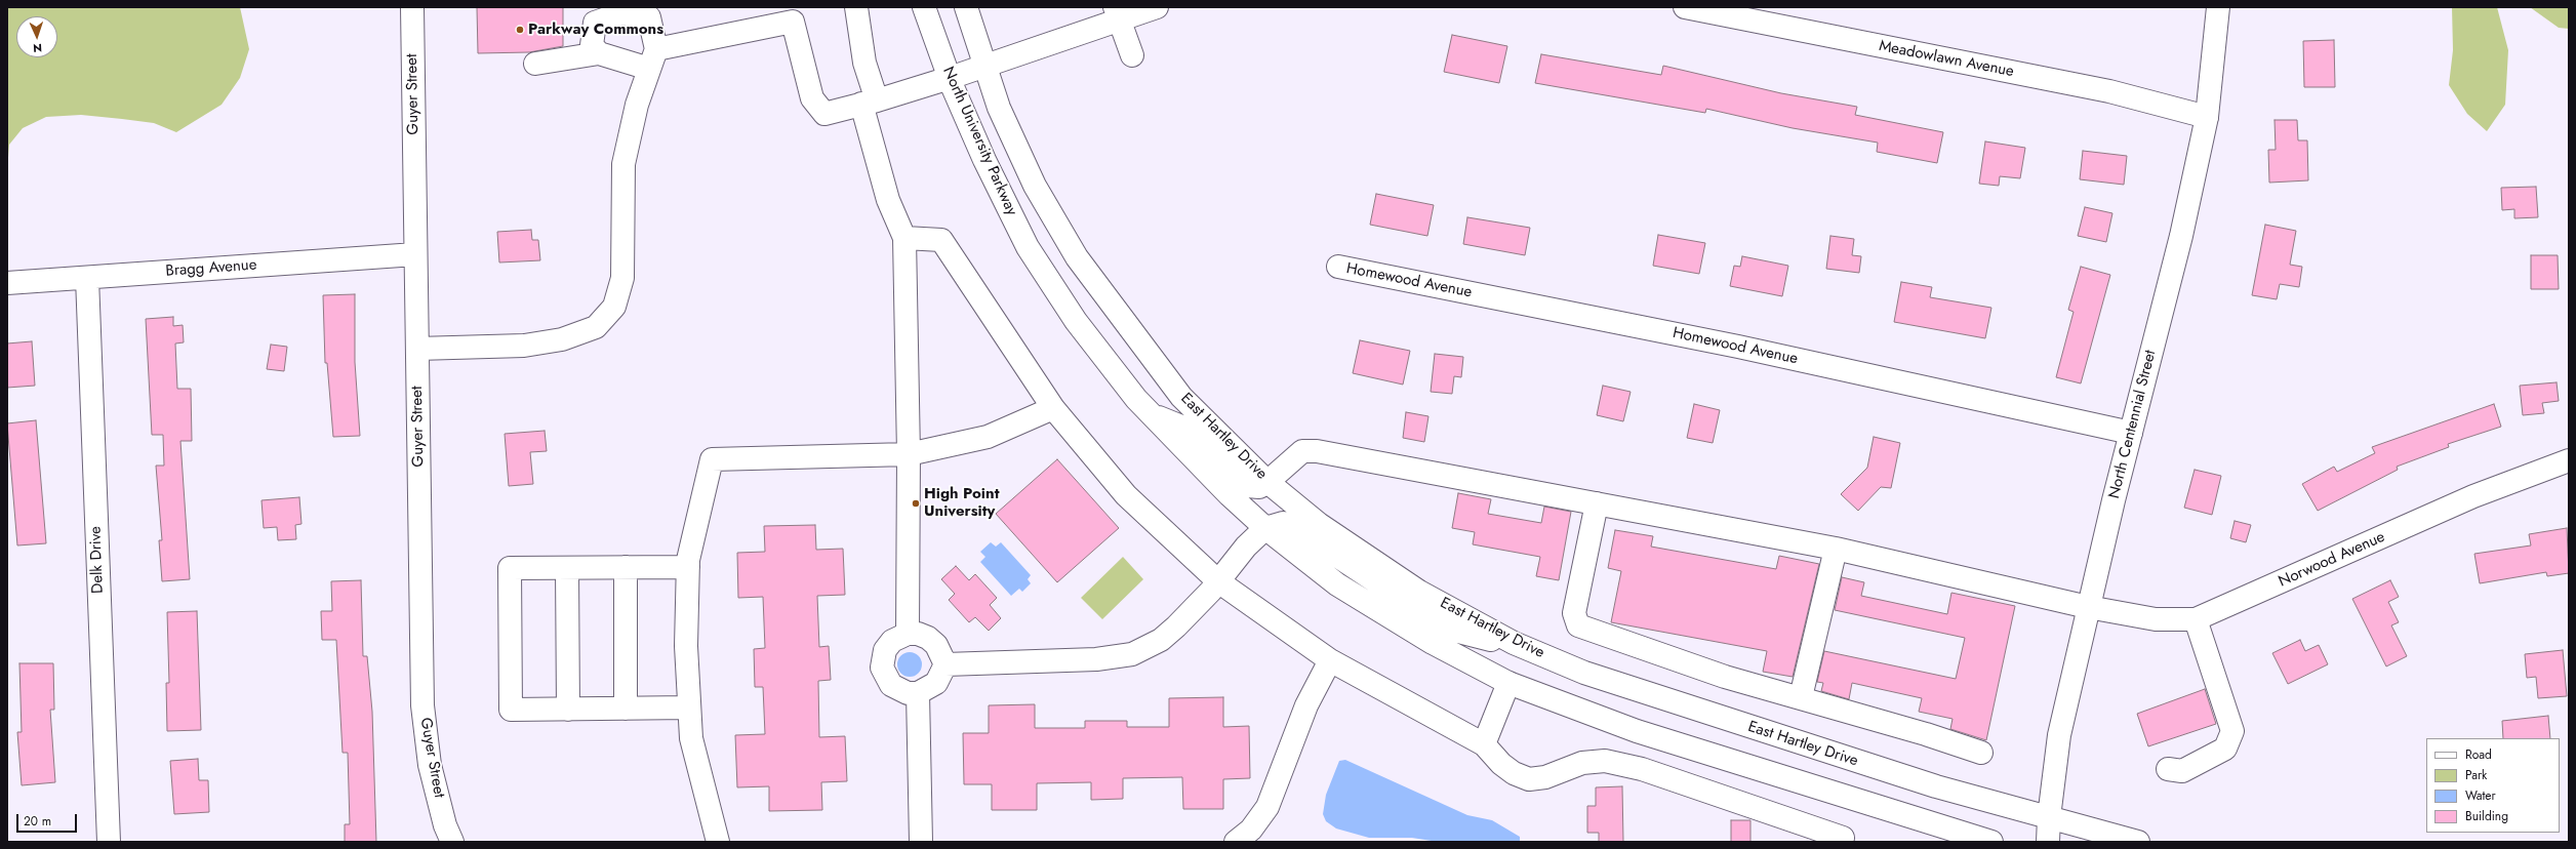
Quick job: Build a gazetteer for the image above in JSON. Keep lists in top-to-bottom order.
{
  "streets": {
    "main road": [
      "Meadowlawn Avenue",
      "Guyer Street",
      "North University Parkway",
      "Bragg Avenue",
      "Homewood Avenue",
      "North Centennial Street",
      "East Hartley Drive",
      "Delk Drive",
      "Norwood Avenue"
    ]
  },
  "crossings": [
    ["Meadowlawn Avenue", "North Centennial Street"],
    ["Guyer Street", "Bragg Avenue"],
    ["North University Parkway", "East Hartley Drive"],
    ["Bragg Avenue", "Delk Drive"],
    ["Homewood Avenue", "North Centennial Street"],
    ["North Centennial Street", "East Hartley Drive"],
    ["North Centennial Street", "Norwood Avenue"],
    ["East Hartley Drive", "Norwood Avenue"]
  ],
  "places": ["Parkway Commons", "High Point University"],
  "legend": [
    "Road",
    "Park",
    "Water",
    "Building"
  ],
  "scale_bar": "20 m",
  "north": "bottom"
}
